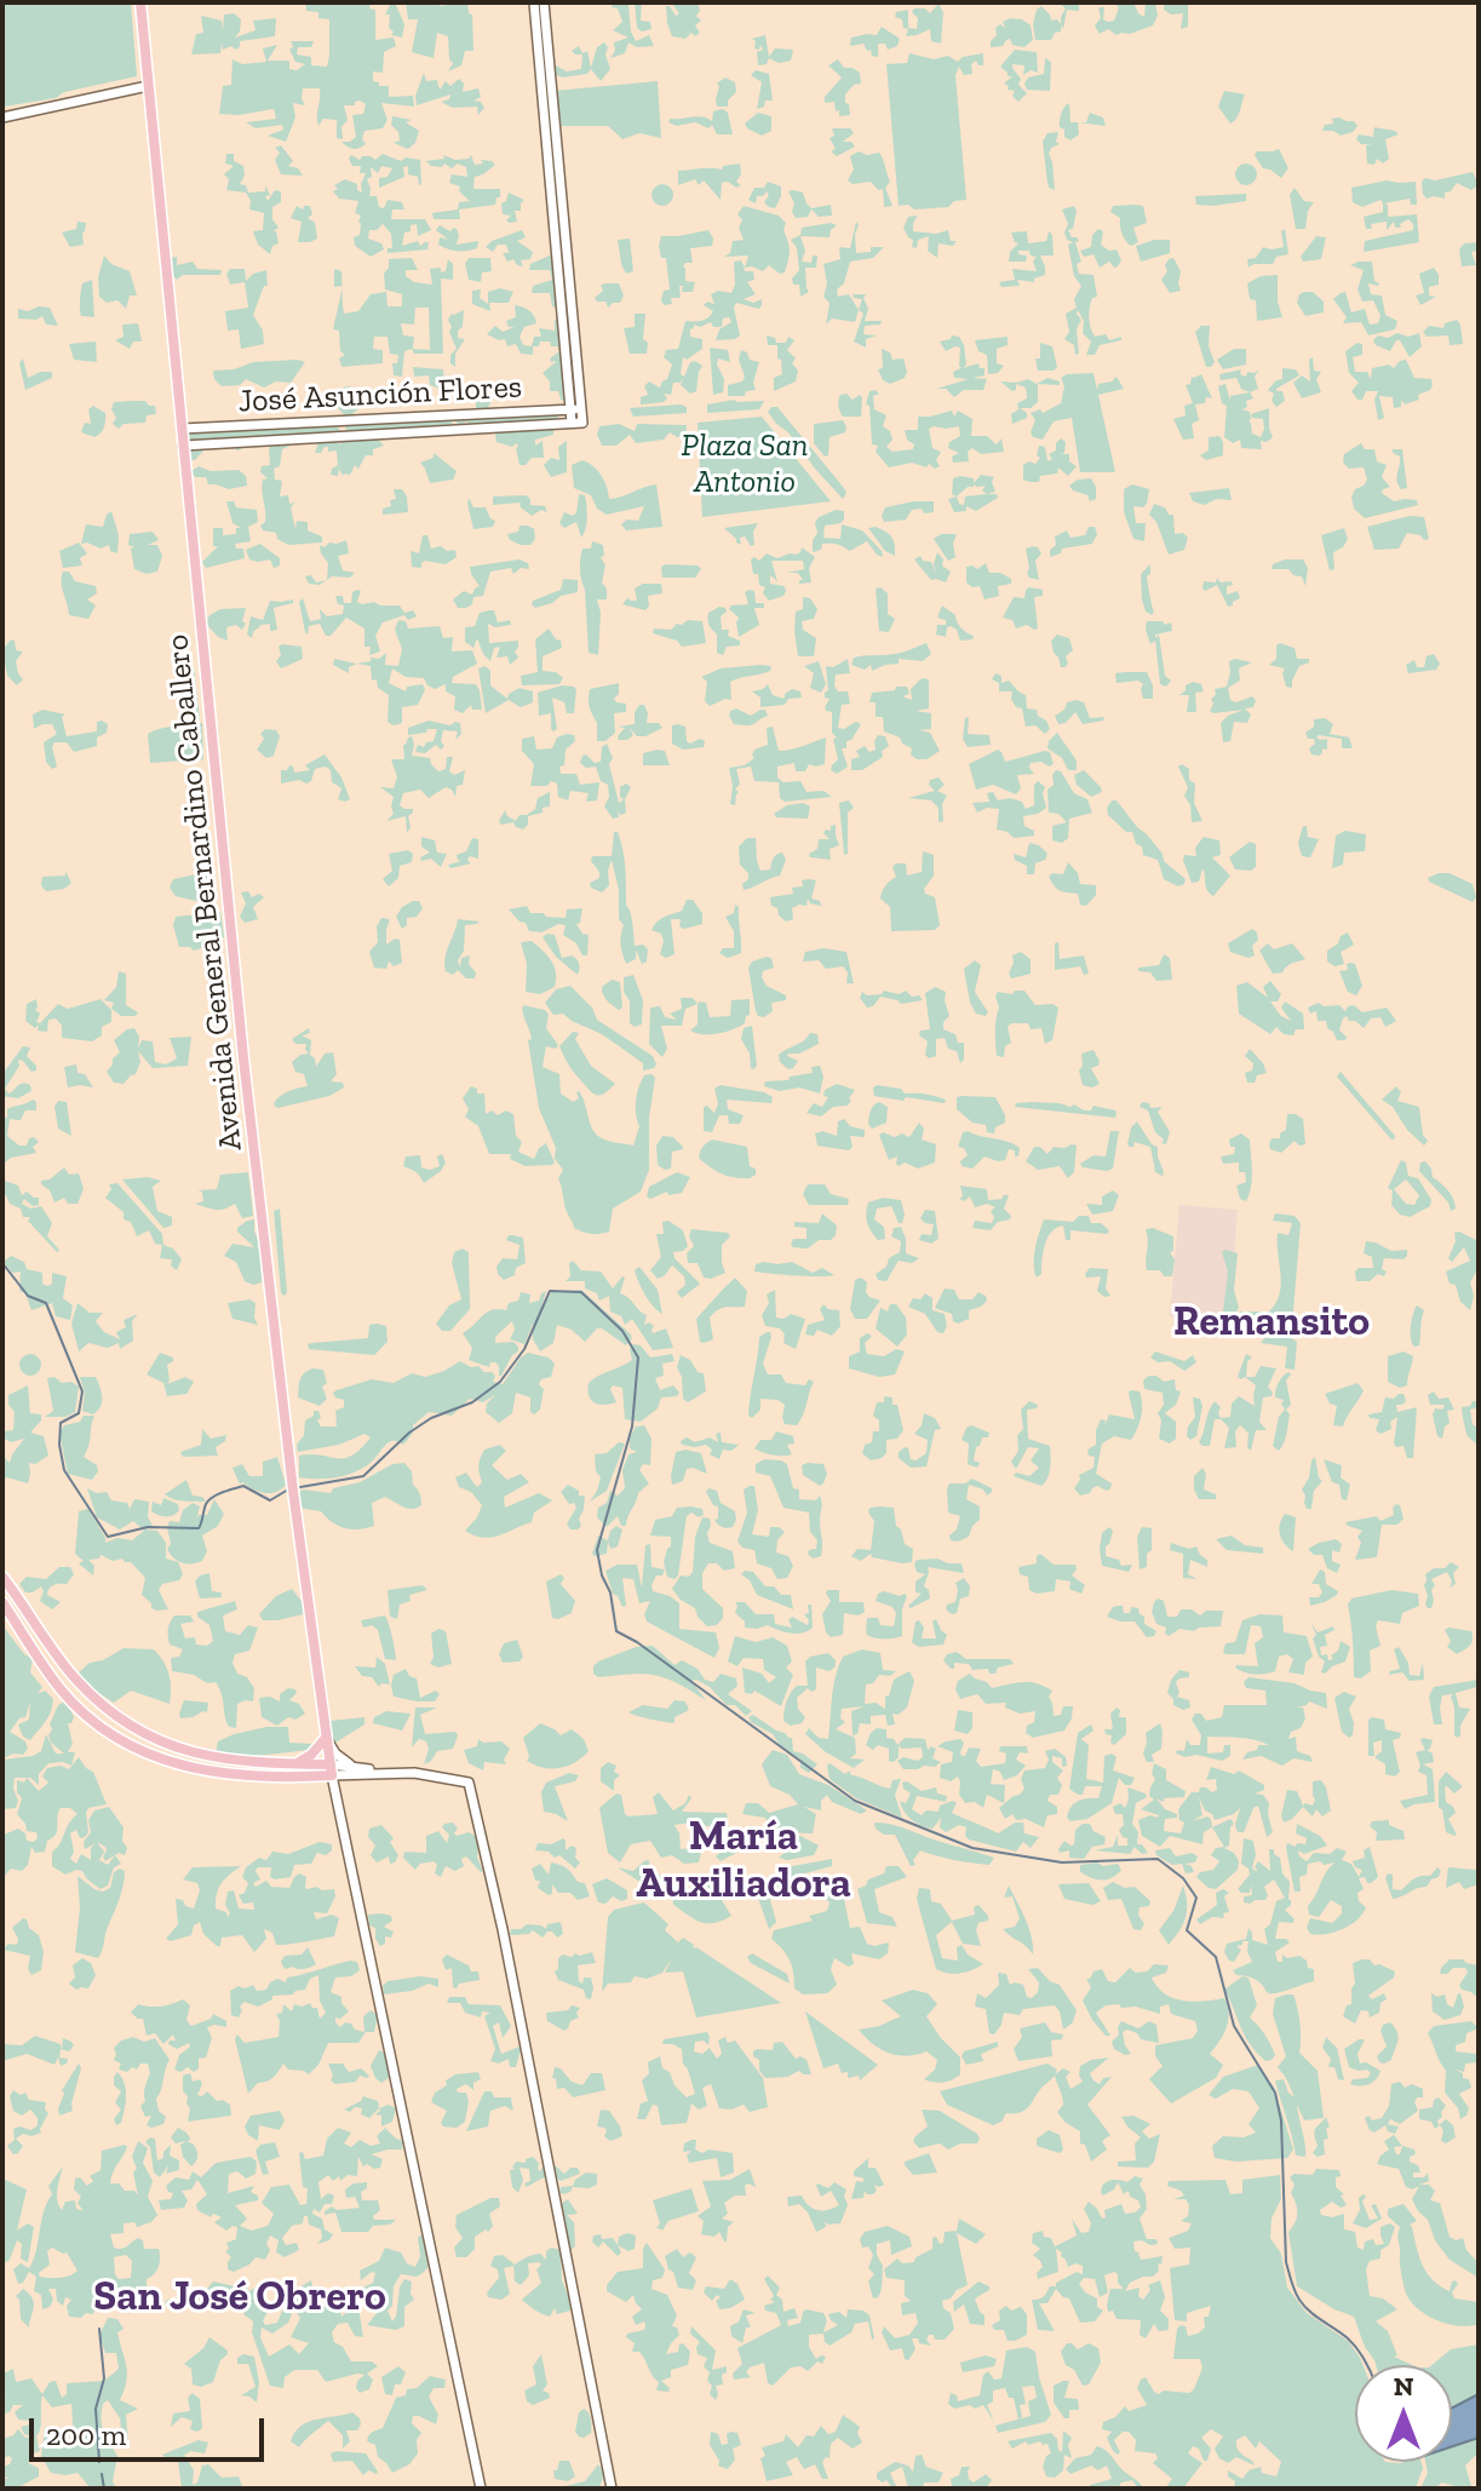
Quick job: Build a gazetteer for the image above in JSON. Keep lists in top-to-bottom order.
{
  "streets": {
    "main road": ["José Asunción Flores", "Avenida General Bernardino Caballero"]
  },
  "crossings": [
    ["José Asunción Flores", "Avenida General Bernardino Caballero"]
  ],
  "districts": ["Remansito", "María Auxiliadora", "San José Obrero"],
  "parks": ["Plaza San Antonio"],
  "scale_bar": "200 m",
  "north": "top"
}
